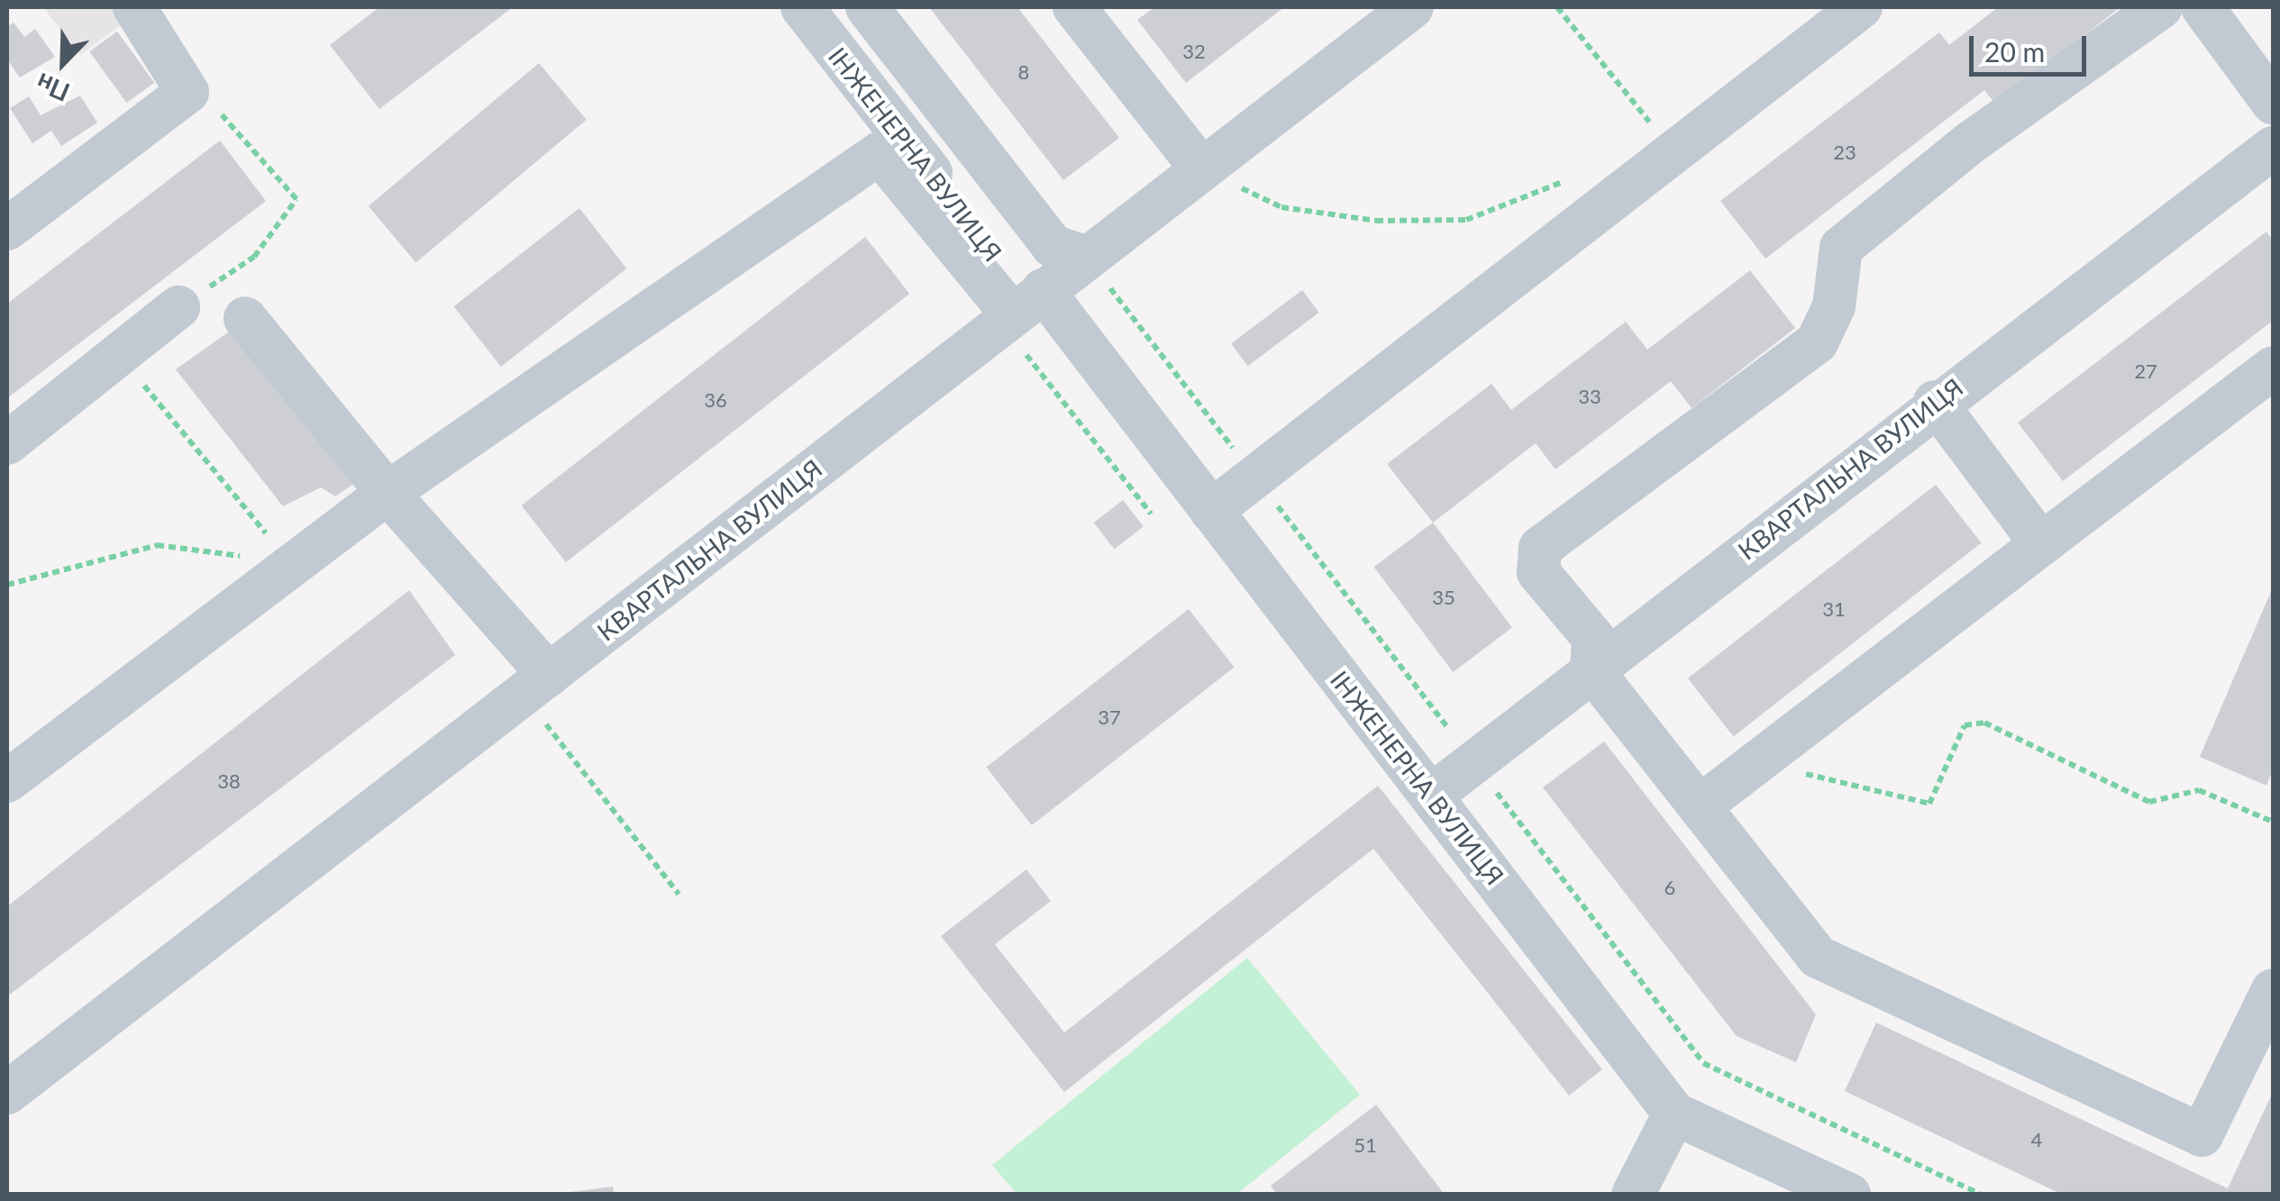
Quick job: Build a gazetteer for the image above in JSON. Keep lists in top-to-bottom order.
{
  "streets": {
    "street": ["ІНЖЕНЕРНА ВУЛИЦЯ", "КВАРТАЛЬНА ВУЛИЦЯ"]
  },
  "crossings": [
    ["ІНЖЕНЕРНА ВУЛИЦЯ", "КВАРТАЛЬНА ВУЛИЦЯ"]
  ],
  "house_numbers": [
    "32",
    "8",
    "23",
    "27",
    "33",
    "36",
    "35",
    "31",
    "37",
    "38",
    "6",
    "4",
    "51"
  ],
  "scale_bar": "20 m",
  "north": "bottom left"
}
